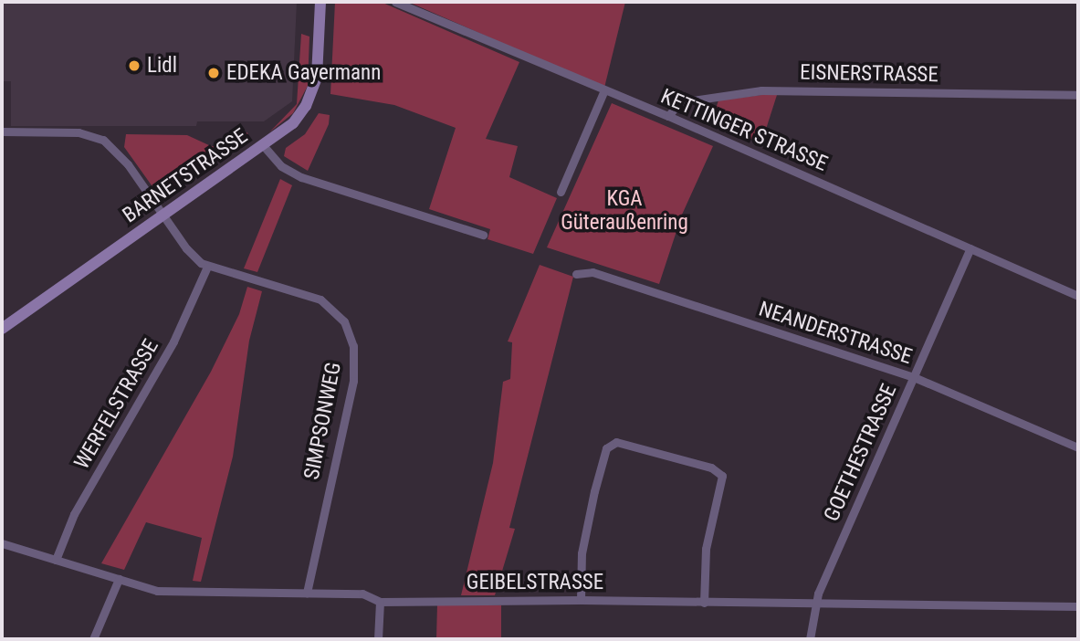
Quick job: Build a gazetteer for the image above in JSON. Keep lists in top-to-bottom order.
{
  "streets": {
    "street": [
      "EISNERSTRASSE",
      "KETTINGER STRASSE",
      "BARNETSTRASSE",
      "NEANDERSTRASSE",
      "WERFELSTRASSE",
      "SIMPSONWEG",
      "GOETHESTRASSE",
      "GEIBELSTRASSE"
    ]
  },
  "crossings": [
    ["EISNERSTRASSE", "KETTINGER STRASSE"],
    ["KETTINGER STRASSE", "GOETHESTRASSE"],
    ["BARNETSTRASSE", "SIMPSONWEG"],
    ["NEANDERSTRASSE", "GOETHESTRASSE"],
    ["WERFELSTRASSE", "SIMPSONWEG"],
    ["WERFELSTRASSE", "GEIBELSTRASSE"],
    ["SIMPSONWEG", "GEIBELSTRASSE"],
    ["GOETHESTRASSE", "GEIBELSTRASSE"]
  ],
  "parks": ["KGA Güteraußenring"],
  "places": ["Lidl", "EDEKA Gayermann"]
}
